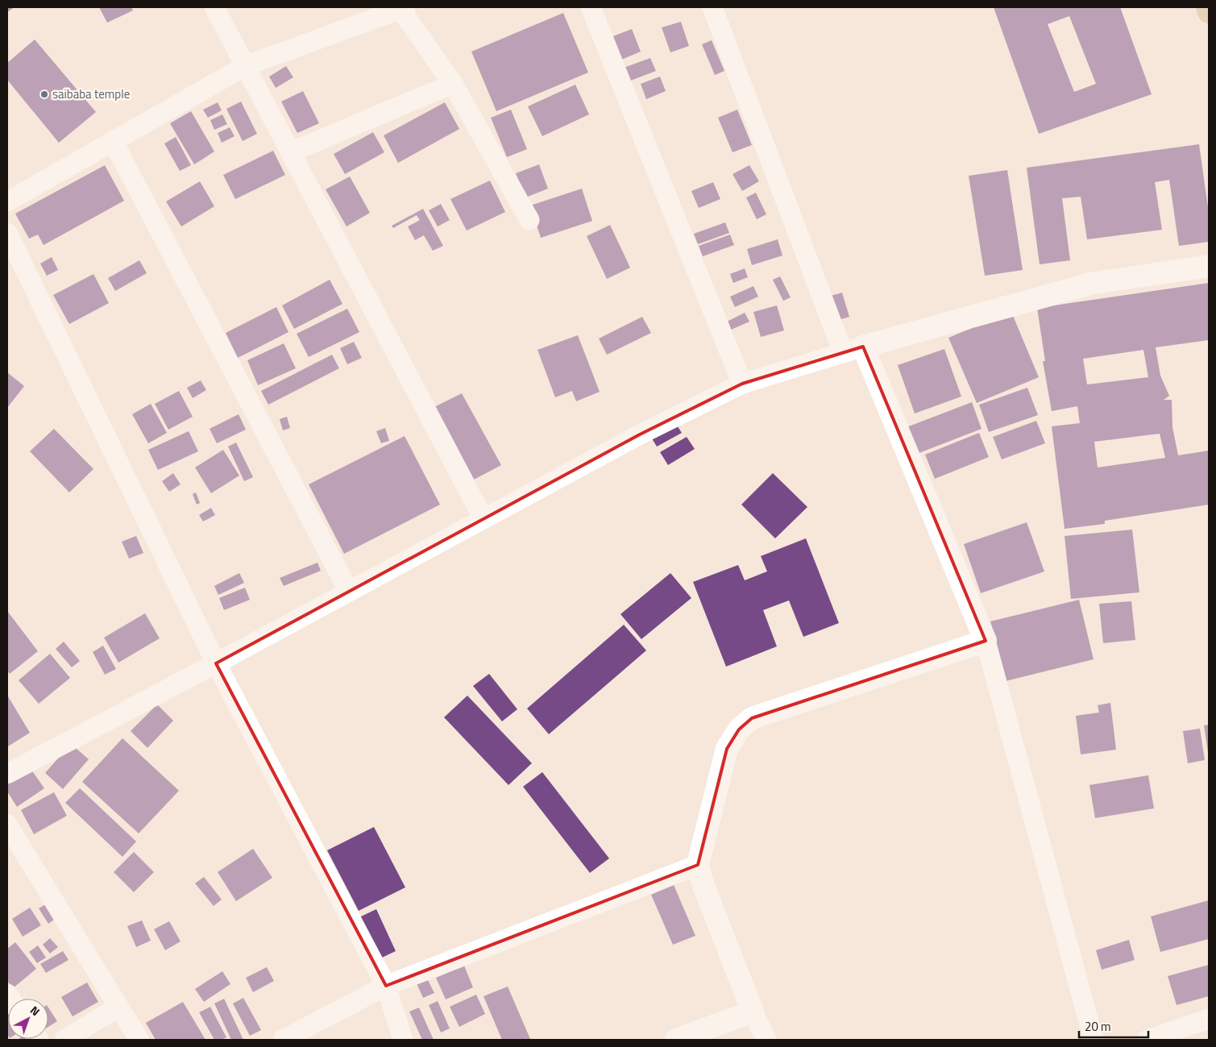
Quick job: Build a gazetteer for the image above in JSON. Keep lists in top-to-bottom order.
{
  "places": ["saibaba temple"],
  "scale_bar": "20 m",
  "north": "top right"
}
